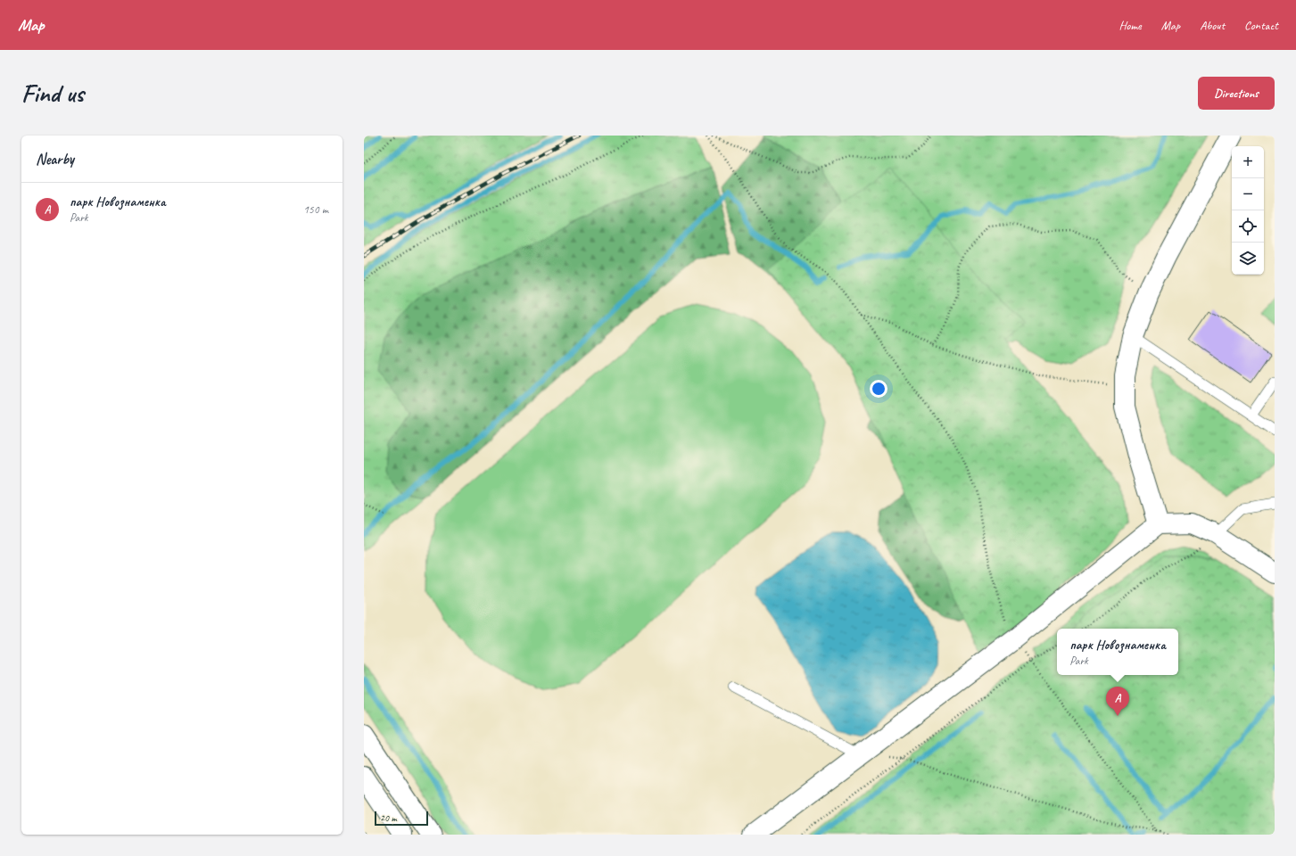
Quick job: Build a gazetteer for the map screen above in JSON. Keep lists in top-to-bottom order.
{
  "scale_bar": "20 m",
  "page": {
    "header": "Map",
    "nav": [
      "Home",
      "Map",
      "About",
      "Contact"
    ],
    "buttons": "Directions",
    "title": "Find us",
    "heading": "Nearby",
    "map_buttons": ["+", "−"],
    "list": [
      {
        "mark": "A",
        "name": "парк Новознаменка",
        "note": "Park",
        "value": "150 m"
      }
    ],
    "popup": ["парк Новознаменка", "Park"],
    "pins": "A",
    "scale": "20 m"
  }
}
